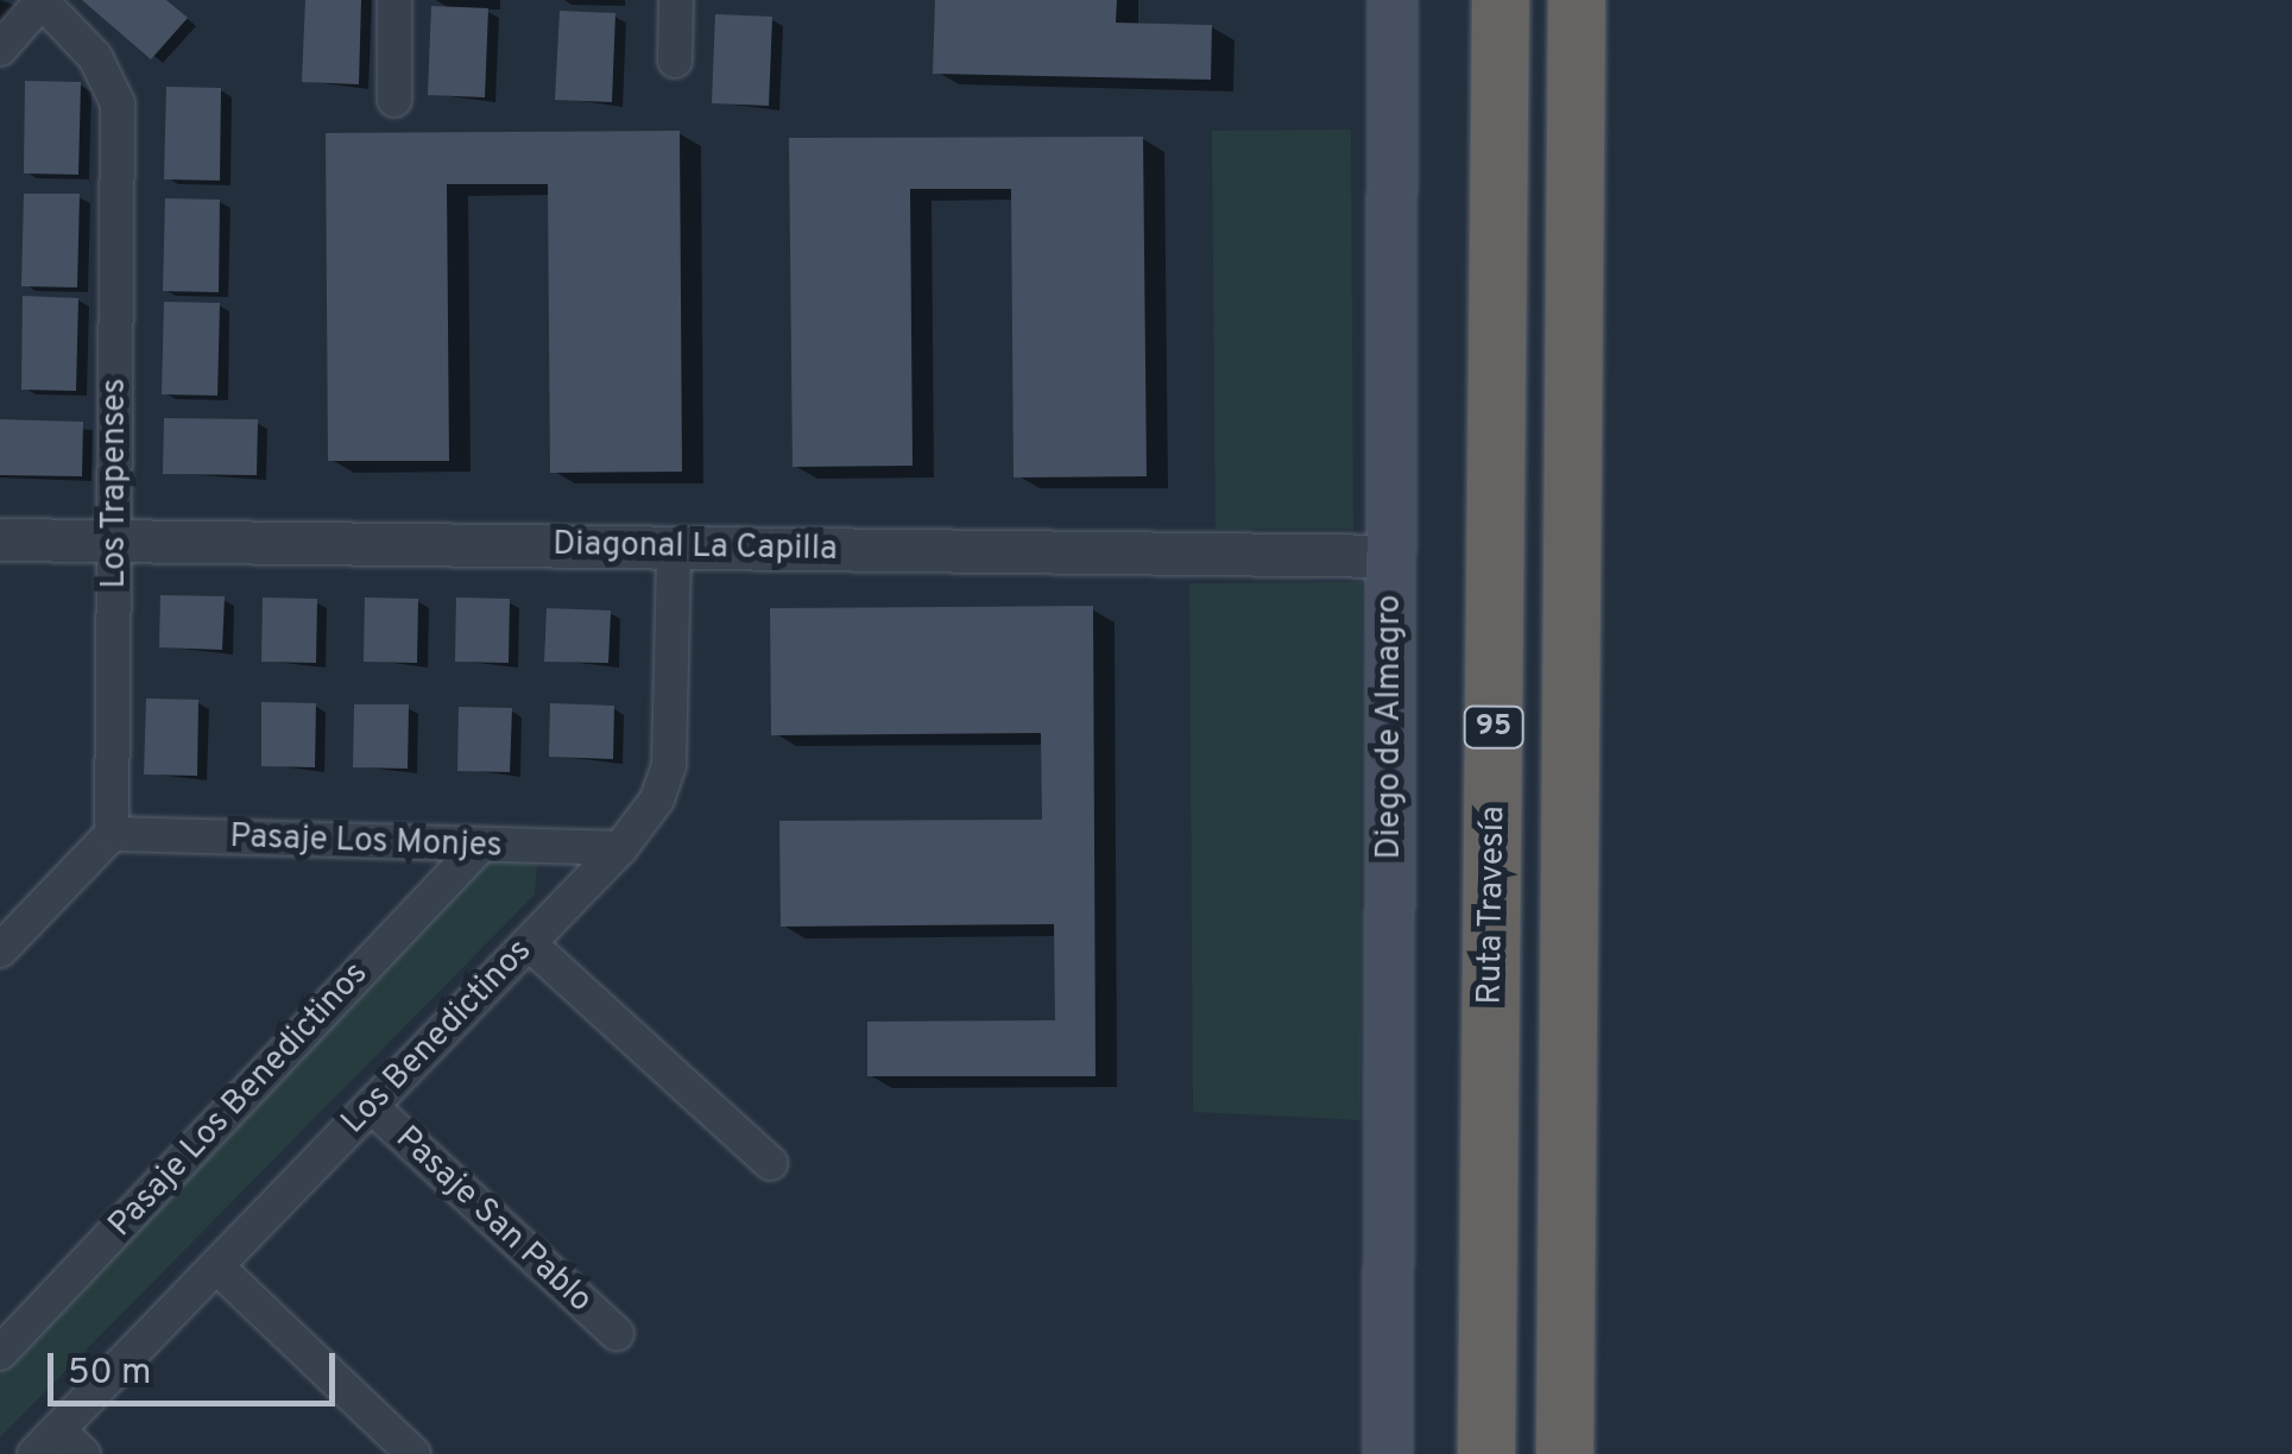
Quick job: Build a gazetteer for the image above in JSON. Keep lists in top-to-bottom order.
{
  "streets": {
    "highway": ["95", "Ruta Travesía"],
    "main road": ["Diego de Almagro"],
    "street": [
      "Los Trapenses",
      "Diagonal La Capilla",
      "Pasaje Los Monjes",
      "Los Benedictinos",
      "Pasaje Los Benedictinos",
      "Pasaje San Pablo"
    ]
  },
  "crossings": [
    ["Los Trapenses", "Diagonal La Capilla"],
    ["Los Trapenses", "Pasaje Los Monjes"],
    ["Diagonal La Capilla", "Diego de Almagro"],
    ["Diagonal La Capilla", "Los Benedictinos"],
    ["Pasaje Los Monjes", "Los Benedictinos"],
    ["Pasaje Los Monjes", "Pasaje Los Benedictinos"],
    ["Los Benedictinos", "Pasaje San Pablo"]
  ],
  "scale_bar": "50 m"
}
